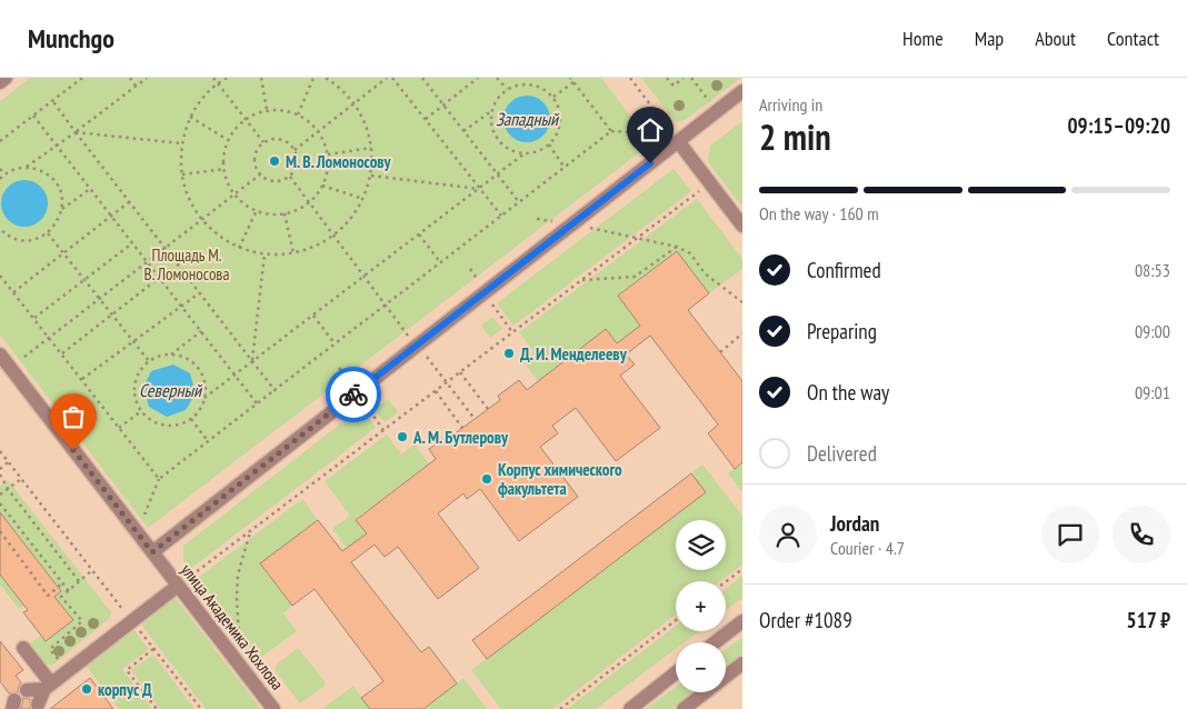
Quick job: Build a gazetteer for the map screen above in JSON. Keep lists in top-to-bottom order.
{
  "streets": {
    "street": ["улица Академика Хохлова"]
  },
  "water": ["Западный", "Северный"],
  "parks": ["Площадь М. В. Ломоносова"],
  "places": [
    "М. В. Ломоносову",
    "Д. И. Менделееву",
    "А. М. Бутлерову",
    "Корпус химического факультета",
    "корпус Д"
  ],
  "page": {
    "header": "Munchgo",
    "nav": [
      "Home",
      "Map",
      "About",
      "Contact"
    ],
    "heading": ["2 min", "Arriving in", "09:15–09:20"],
    "panel": [
      "Jordan",
      "Courier · 4.7",
      "Order #1089",
      "517 ₽"
    ],
    "bar": "On the way · 160 m",
    "list": [
      ["Confirmed", "08:53"],
      ["Preparing", "09:00"],
      ["On the way", "09:01"],
      "Delivered"
    ],
    "map_buttons": ["+", "−"]
  }
}
